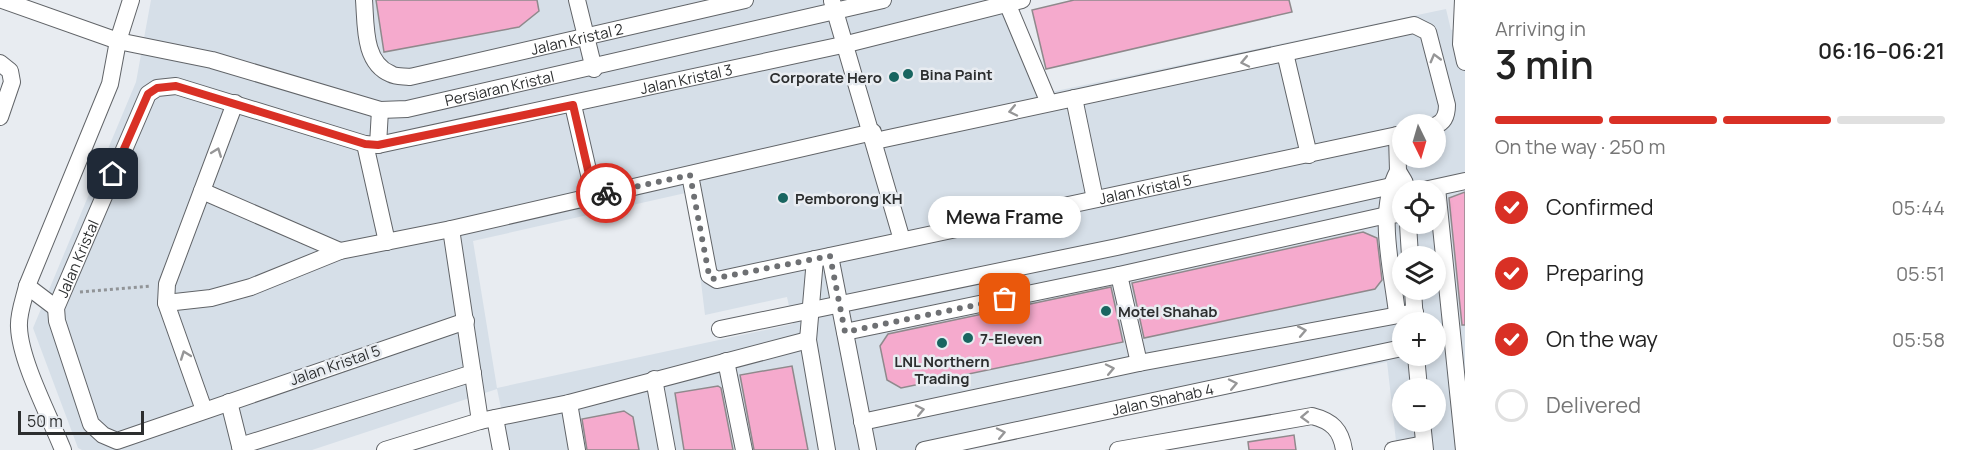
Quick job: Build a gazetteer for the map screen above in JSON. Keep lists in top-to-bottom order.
{
  "streets": {
    "street": [
      "Jalan Kristal 2",
      "Jalan Kristal 3",
      "Persiaran Kristal",
      "Jalan Kristal 5",
      "Jalan Kristal",
      "Jalan Shahab 4"
    ]
  },
  "crossings": [
    ["Jalan Kristal 3", "Jalan Kristal"],
    ["Jalan Kristal 5", "Jalan Kristal"]
  ],
  "places": [
    "Bina Paint",
    "Corporate Hero",
    "Pemborong KH",
    "Mewa Frame",
    "Motel Shahab",
    "7-Eleven",
    "LNL Northern Trading"
  ],
  "scale_bar": "50 m",
  "north": "bottom",
  "page": {
    "heading": ["3 min", "Arriving in", "06:16–06:21"],
    "bar": "On the way · 250 m",
    "map_buttons": ["+", "−"],
    "list": [
      ["Confirmed", "05:44"],
      ["Preparing", "05:51"],
      ["On the way", "05:58"],
      "Delivered"
    ],
    "bubble": "Mewa Frame",
    "scale": "50 m"
  }
}
